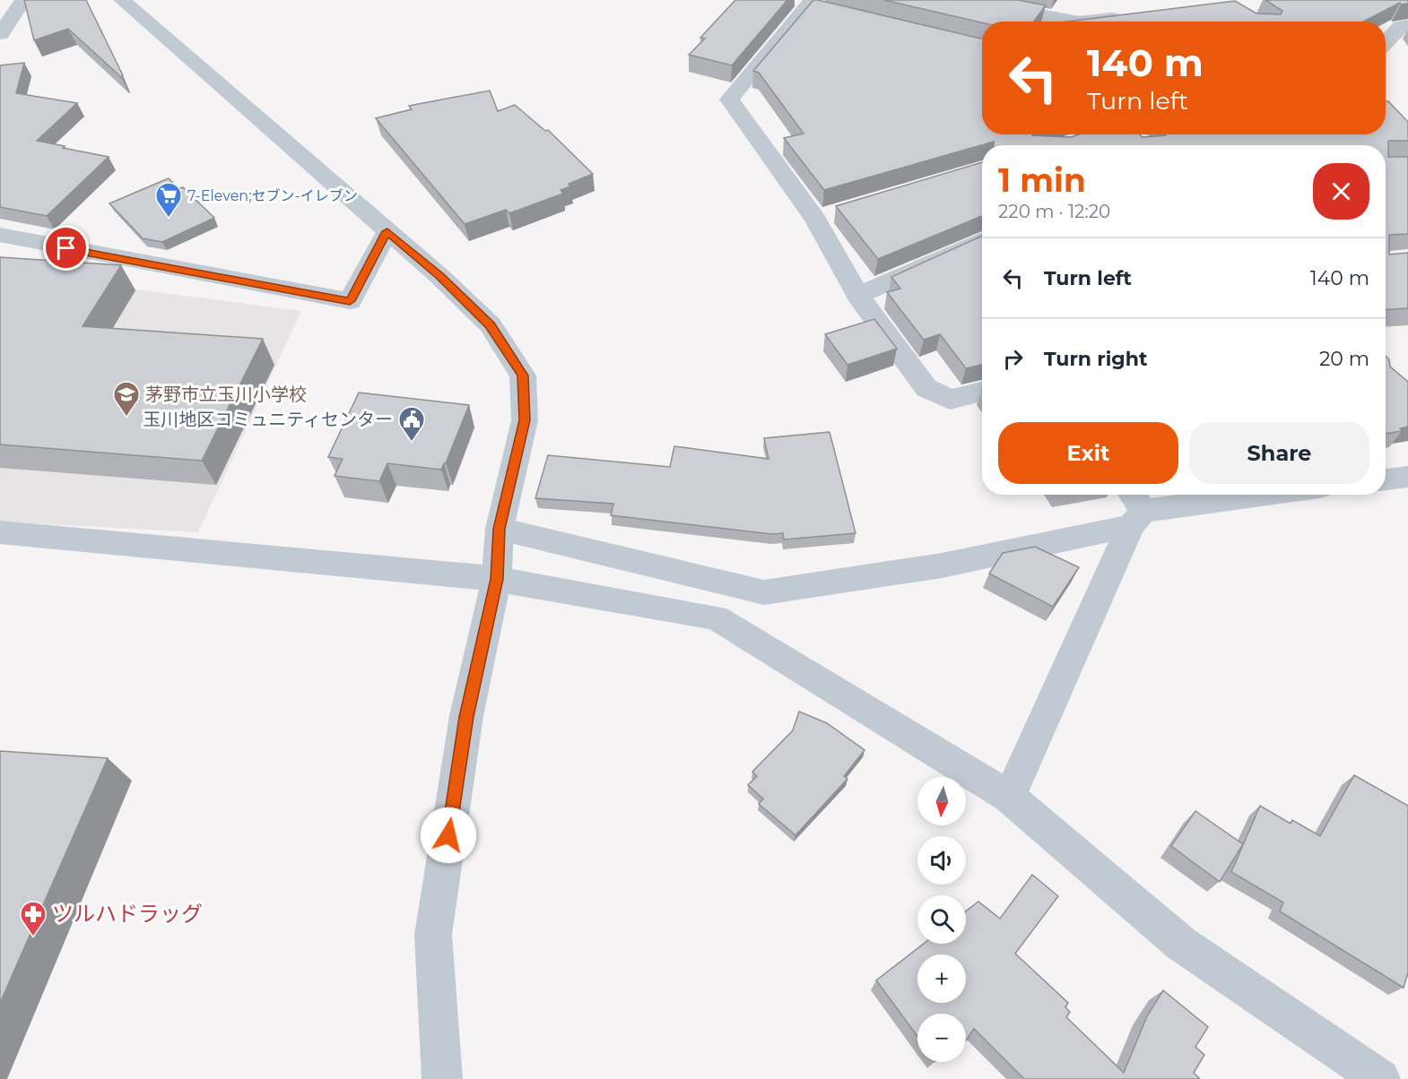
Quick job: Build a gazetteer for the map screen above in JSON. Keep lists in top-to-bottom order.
{
  "places": {
    "supermarket": ["7-Eleven;セブン-イレブン"],
    "school or university": ["茅野市立玉川小学校"],
    "public building": ["玉川地区コミュニティセンター"],
    "pharmacy": ["ツルハドラッグ"]
  },
  "north": "bottom",
  "page": {
    "turn": ["140 m", "Turn left"],
    "heading": ["1 min", "220 m · 12:20"],
    "list": [
      {
        "name": "Turn left",
        "value": "140 m"
      },
      {
        "name": "Turn right",
        "value": "20 m"
      }
    ],
    "buttons": ["Exit", "Share"],
    "map_buttons": ["+", "−"]
  }
}
